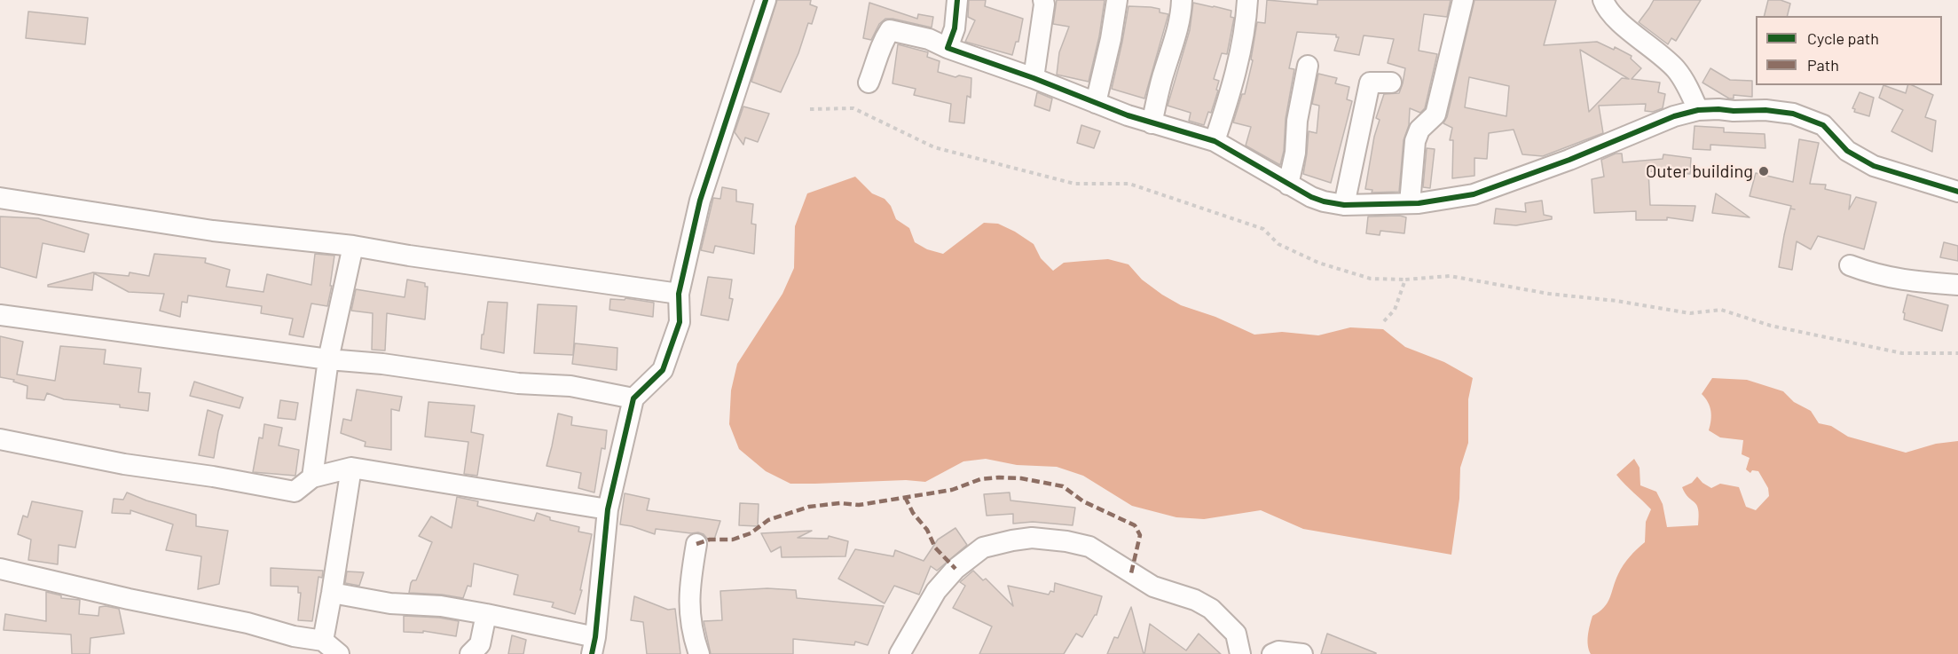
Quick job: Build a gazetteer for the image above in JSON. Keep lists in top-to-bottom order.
{
  "places": ["Outer building"],
  "legend": ["Cycle path", "Path"]
}
